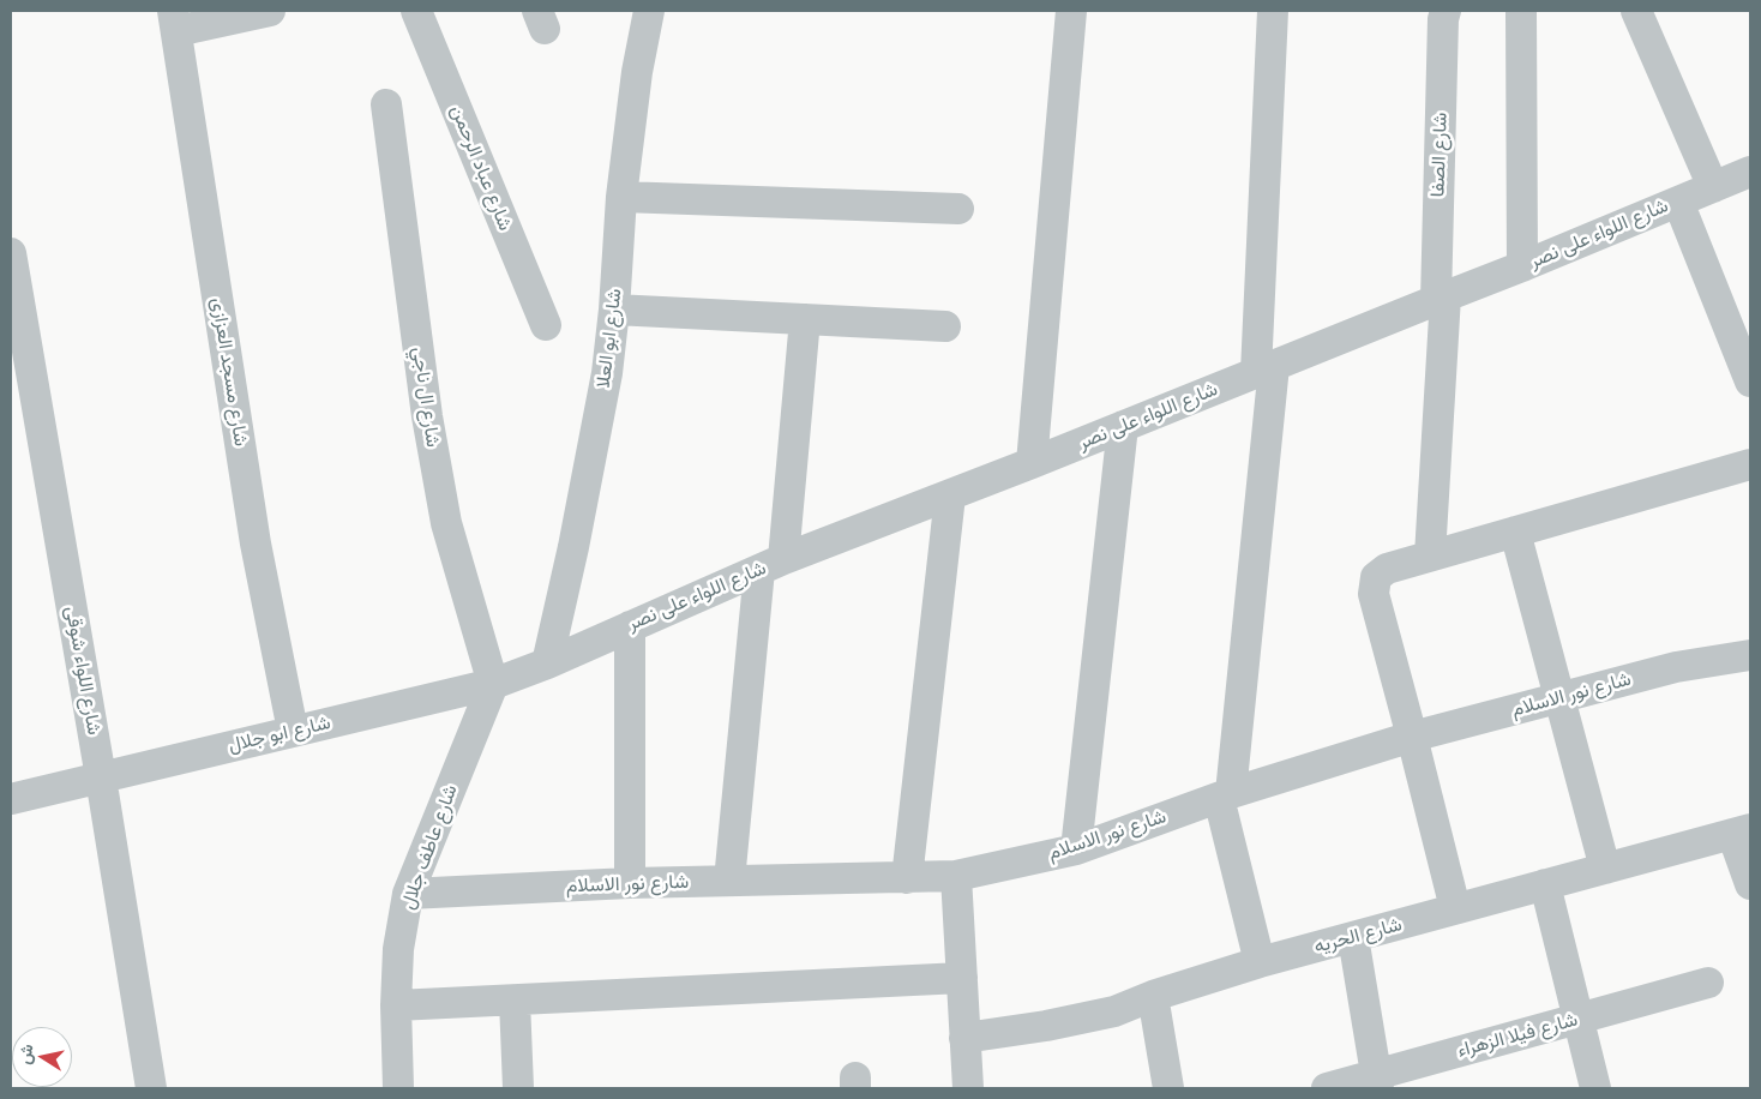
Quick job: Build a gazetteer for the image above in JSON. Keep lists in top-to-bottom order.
{
  "streets": {
    "street": [
      "شارع الصفا",
      "شارع عباد الرحمن",
      "شارع اللواء على نصر",
      "شارع ابو العلا",
      "شارع مسجد العزازى",
      "شارع ال ناجي",
      "شارع اللواء شوقى",
      "شارع نور الاسلام",
      "شارع ابو جلال",
      "شارع عاطف جلال",
      "شارع الحريه",
      "شارع فيلا الزهراء"
    ]
  },
  "crossings": [
    ["شارع الصفا", "شارع اللواء على نصر"],
    ["شارع اللواء على نصر", "شارع ابو العلا"],
    ["شارع اللواء على نصر", "شارع ابو جلال"],
    ["شارع ابو العلا", "شارع ابو جلال"],
    ["شارع مسجد العزازى", "شارع ابو جلال"],
    ["شارع ال ناجي", "شارع ابو جلال"],
    ["شارع ال ناجي", "شارع عاطف جلال"],
    ["شارع اللواء شوقى", "شارع ابو جلال"],
    ["شارع نور الاسلام", "شارع عاطف جلال"],
    ["شارع ابو جلال", "شارع عاطف جلال"]
  ],
  "north": "left"
}
